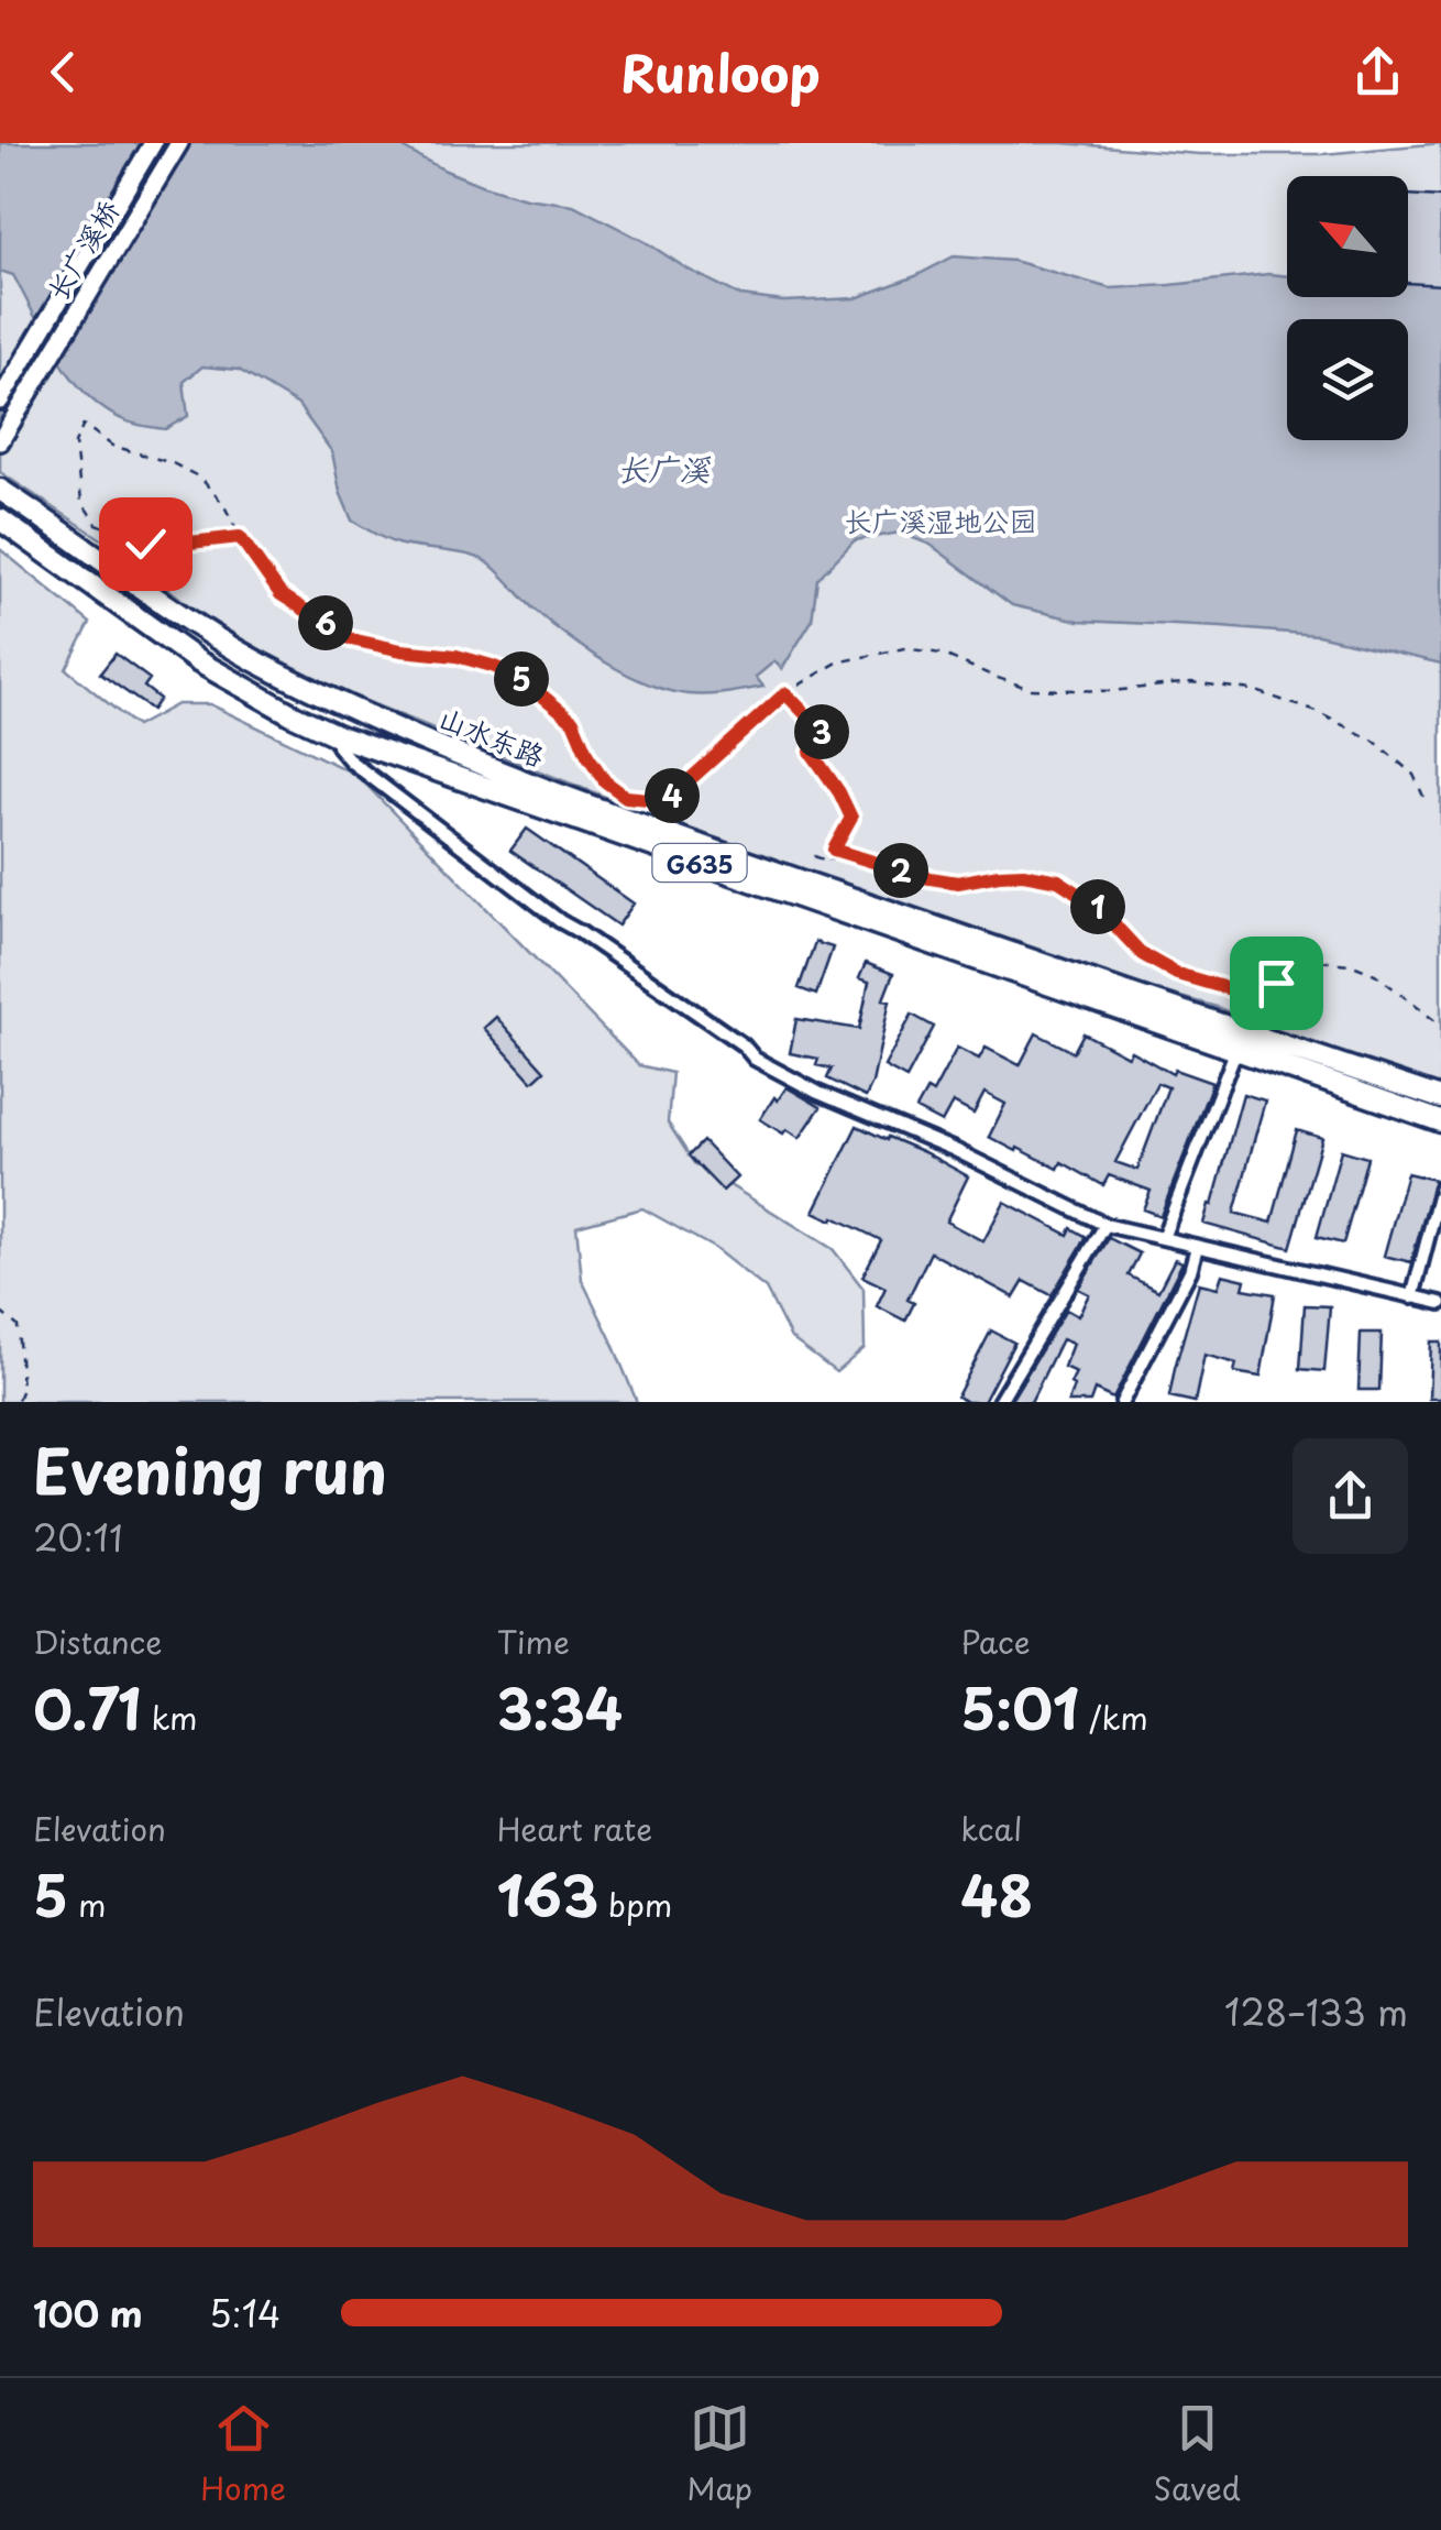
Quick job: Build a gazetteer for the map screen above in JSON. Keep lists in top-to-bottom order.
{
  "streets": {
    "highway": ["山水东路", "G635"],
    "main road": ["长广溪桥"]
  },
  "water": ["长广溪"],
  "parks": ["长广溪湿地公园"],
  "north": "top left",
  "page": {
    "header": "Runloop",
    "pins": [
      "6",
      "5",
      "3",
      "4",
      "2",
      "1"
    ],
    "heading": ["Evening run", "20:11"],
    "stats": [
      ["Distance", "0.71 km"],
      ["Time", "3:34"],
      ["Pace", "5:01 /km"],
      ["Elevation", "5 m"],
      ["Heart rate", "163 bpm"],
      ["kcal", "48"]
    ],
    "chart": ["Elevation", "128–133 m"],
    "list": [
      {
        "name": "100 m",
        "note": "5:14"
      }
    ],
    "tabs": ["Home", "Map", "Saved"]
  }
}
